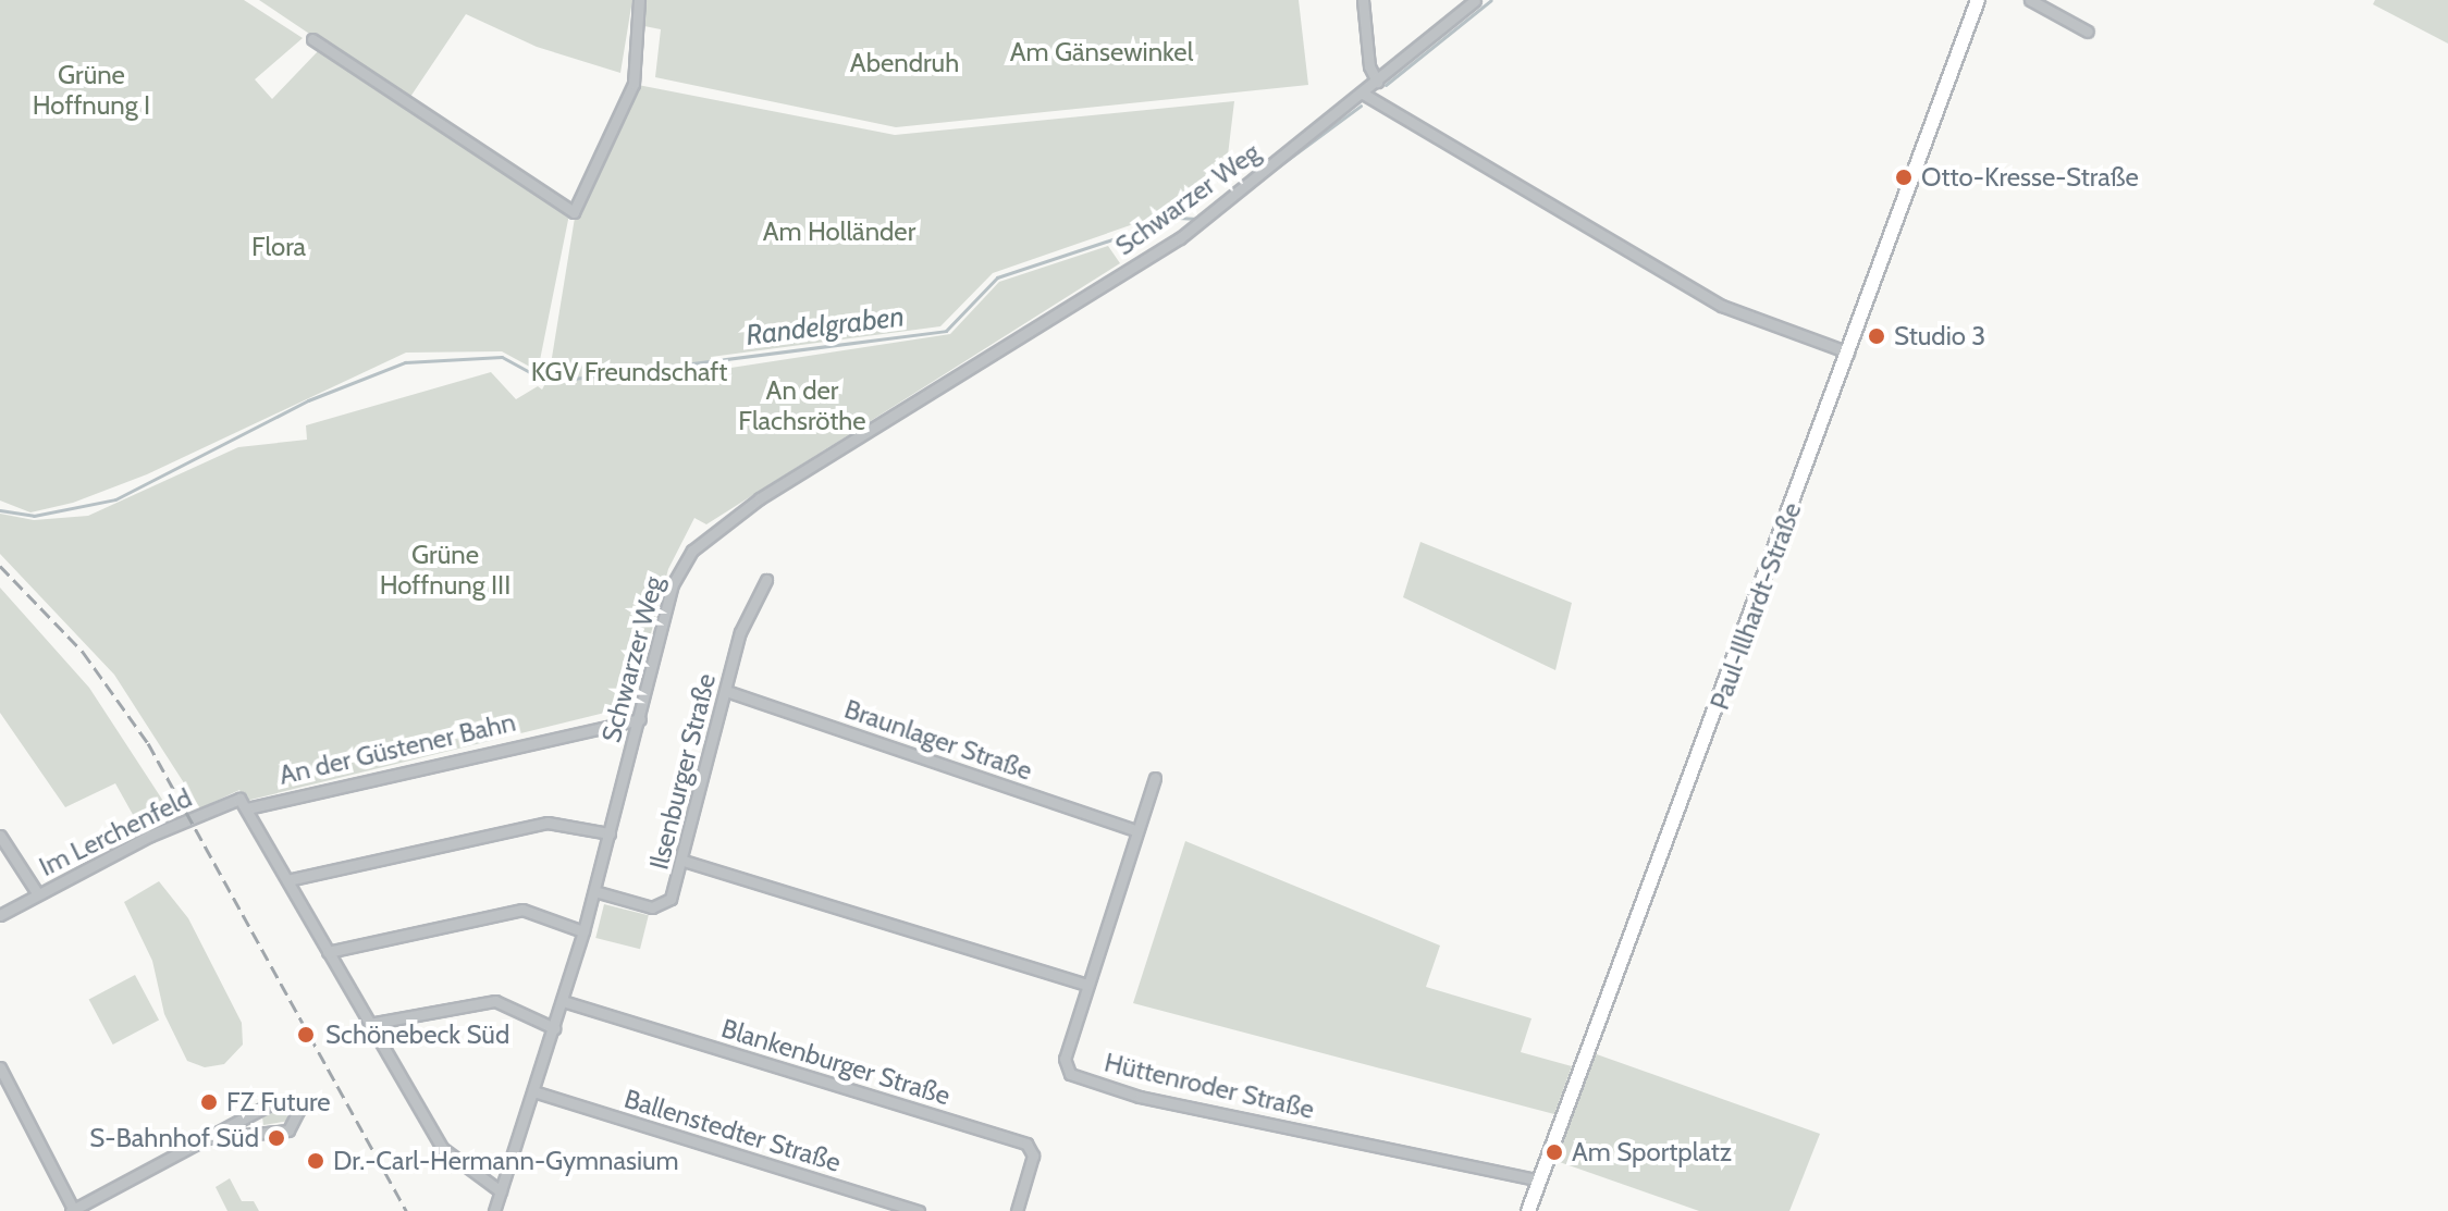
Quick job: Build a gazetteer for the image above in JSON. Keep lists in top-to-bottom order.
{
  "streets": {
    "street": [
      "Schwarzer Weg",
      "Paul-Illhardt-Straße",
      "Braunlager Straße",
      "An der Güstener Bahn",
      "Ilsenburger Straße",
      "Im Lerchenfeld",
      "Blankenburger Straße",
      "Hüttenroder Straße",
      "Ballenstedter Straße"
    ]
  },
  "crossings": [
    ["Schwarzer Weg", "An der Güstener Bahn"],
    ["Schwarzer Weg", "Ilsenburger Straße"],
    ["Schwarzer Weg", "Blankenburger Straße"],
    ["Schwarzer Weg", "Ballenstedter Straße"],
    ["Paul-Illhardt-Straße", "Hüttenroder Straße"],
    ["Braunlager Straße", "Ilsenburger Straße"],
    ["Braunlager Straße", "Hüttenroder Straße"],
    ["An der Güstener Bahn", "Im Lerchenfeld"]
  ],
  "water": ["Randelgraben"],
  "parks": [
    "Am Gänsewinkel",
    "Abendruh",
    "Grüne Hoffnung I",
    "Am Holländer",
    "Flora",
    "KGV Freundschaft",
    "An der Flachsröthe",
    "Grüne Hoffnung III"
  ],
  "places": [
    "Otto-Kresse-Straße",
    "Studio 3",
    "Schönebeck Süd",
    "FZ Future",
    "S-Bahnhof Süd",
    "Am Sportplatz",
    "Dr.-Carl-Hermann-Gymnasium"
  ]
}
